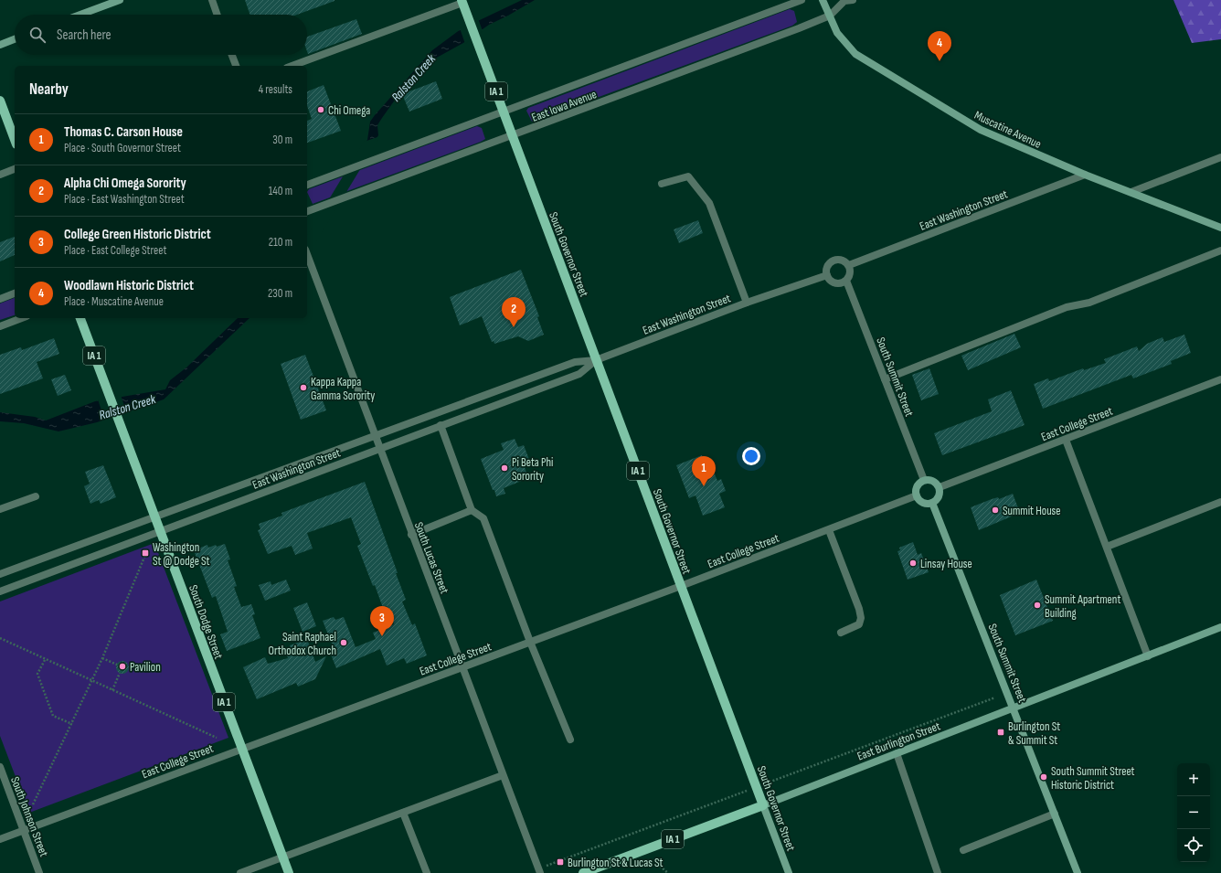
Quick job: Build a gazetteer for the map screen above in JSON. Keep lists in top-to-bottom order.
{
  "streets": {
    "main road": [
      "IA 1",
      "South Governor Street",
      "South Dodge Street",
      "East Burlington Street"
    ],
    "street": [
      "East Iowa Avenue",
      "Muscatine Avenue",
      "East Washington Street",
      "South Summit Street",
      "East College Street",
      "South Lucas Street",
      "South Johnson Street"
    ]
  },
  "crossings": [
    ["IA 1", "East Iowa Avenue"],
    ["IA 1", "South Governor Street"],
    ["East Iowa Avenue", "Muscatine Avenue"],
    ["East Iowa Avenue", "South Governor Street"],
    ["Muscatine Avenue", "East Washington Street"],
    ["East Washington Street", "South Governor Street"],
    ["East Washington Street", "South Summit Street"],
    ["East Washington Street", "South Lucas Street"],
    ["East Washington Street", "South Dodge Street"],
    ["South Governor Street", "East College Street"],
    ["South Governor Street", "East Burlington Street"],
    ["South Summit Street", "East College Street"],
    ["South Summit Street", "East Burlington Street"],
    ["East College Street", "South Lucas Street"],
    ["East College Street", "South Dodge Street"],
    ["East College Street", "South Johnson Street"]
  ],
  "water": ["Ralston Creek"],
  "places": {
    "other": [
      "Chi Omega",
      "Kappa Kappa Gamma Sorority",
      "Pi Beta Phi Sorority",
      "Summit House",
      "Linsay House",
      "Summit Apartment Building",
      "Saint Raphael Orthodox Church",
      "Pavilion",
      "South Summit Street Historic District"
    ],
    "transit": ["Washington St @ Dodge St", "Burlington St & Summit St", "Burlington St & Lucas St"]
  },
  "page": {
    "search": "Search here",
    "pins": [
      "4",
      "2",
      "1",
      "3"
    ],
    "heading": ["Nearby", "4 results"],
    "list": [
      {
        "mark": "1",
        "name": "Thomas C. Carson House",
        "note": "Place · South Governor Street",
        "value": "30 m"
      },
      {
        "mark": "2",
        "name": "Alpha Chi Omega Sorority",
        "note": "Place · East Washington Street",
        "value": "140 m"
      },
      {
        "mark": "3",
        "name": "College Green Historic District",
        "note": "Place · East College Street",
        "value": "210 m"
      },
      {
        "mark": "4",
        "name": "Woodlawn Historic District",
        "note": "Place · Muscatine Avenue",
        "value": "230 m"
      }
    ],
    "map_buttons": ["+", "−"]
  }
}
